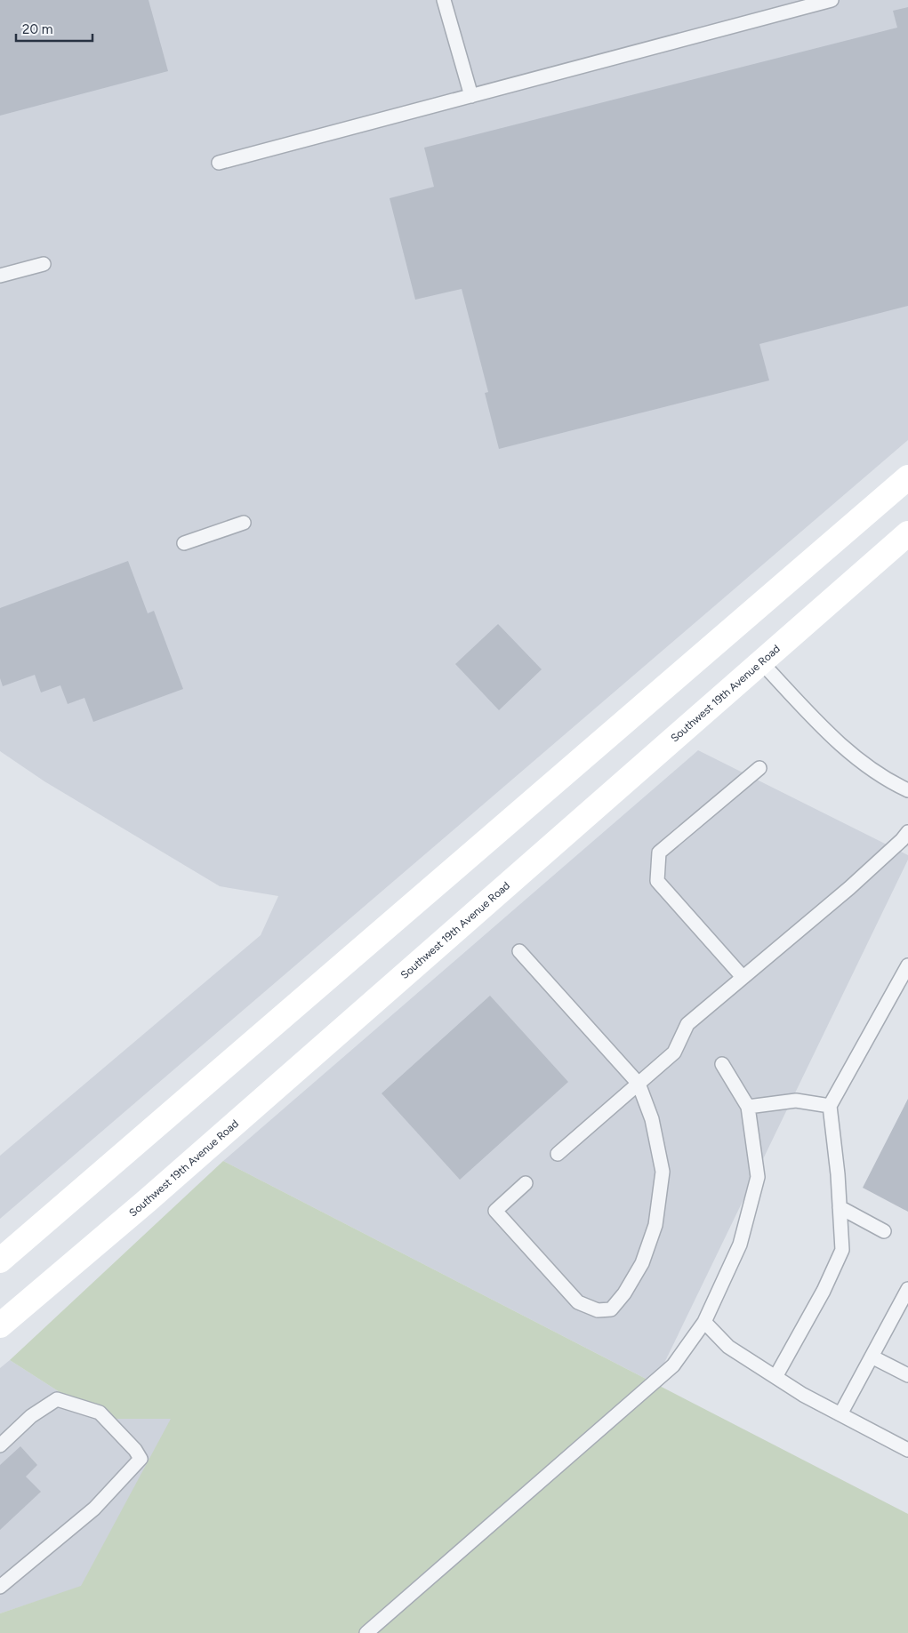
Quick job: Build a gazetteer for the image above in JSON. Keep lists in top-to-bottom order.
{
  "streets": {
    "main road": ["Southwest 19th Avenue Road"]
  },
  "scale_bar": "20 m"
}
